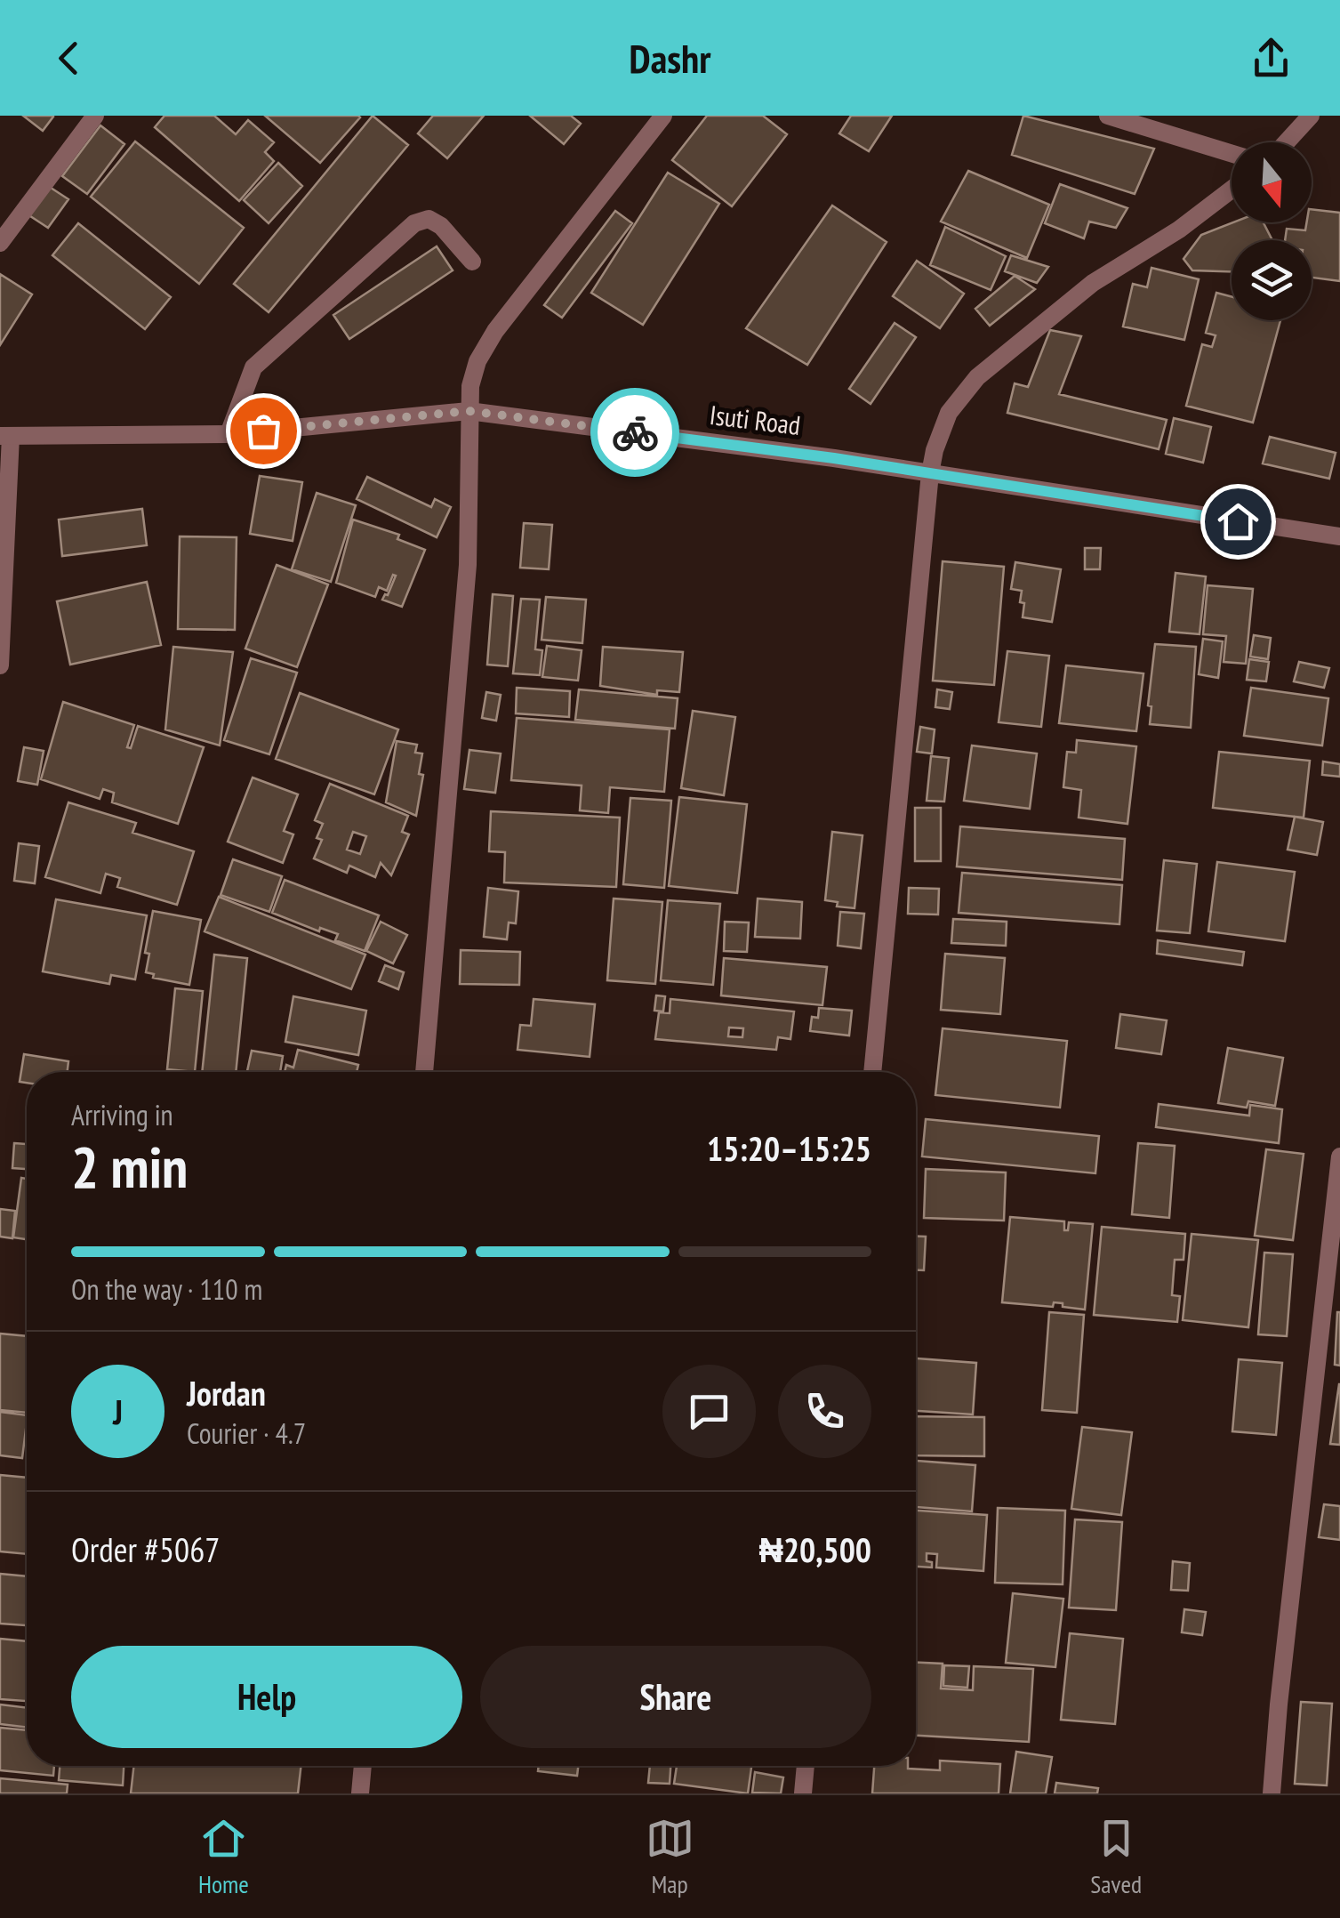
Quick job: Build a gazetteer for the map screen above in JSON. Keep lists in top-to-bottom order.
{
  "streets": {
    "street": ["Isuti Road"]
  },
  "north": "bottom",
  "page": {
    "header": "Dashr",
    "heading": ["2 min", "Arriving in", "15:20–15:25"],
    "panel": [
      "Jordan",
      "Courier · 4.7",
      "Order #5067",
      "₦20,500"
    ],
    "bar": "On the way · 110 m",
    "round": "J",
    "buttons": ["Help", "Share"],
    "tabs": ["Home", "Map", "Saved"]
  }
}
